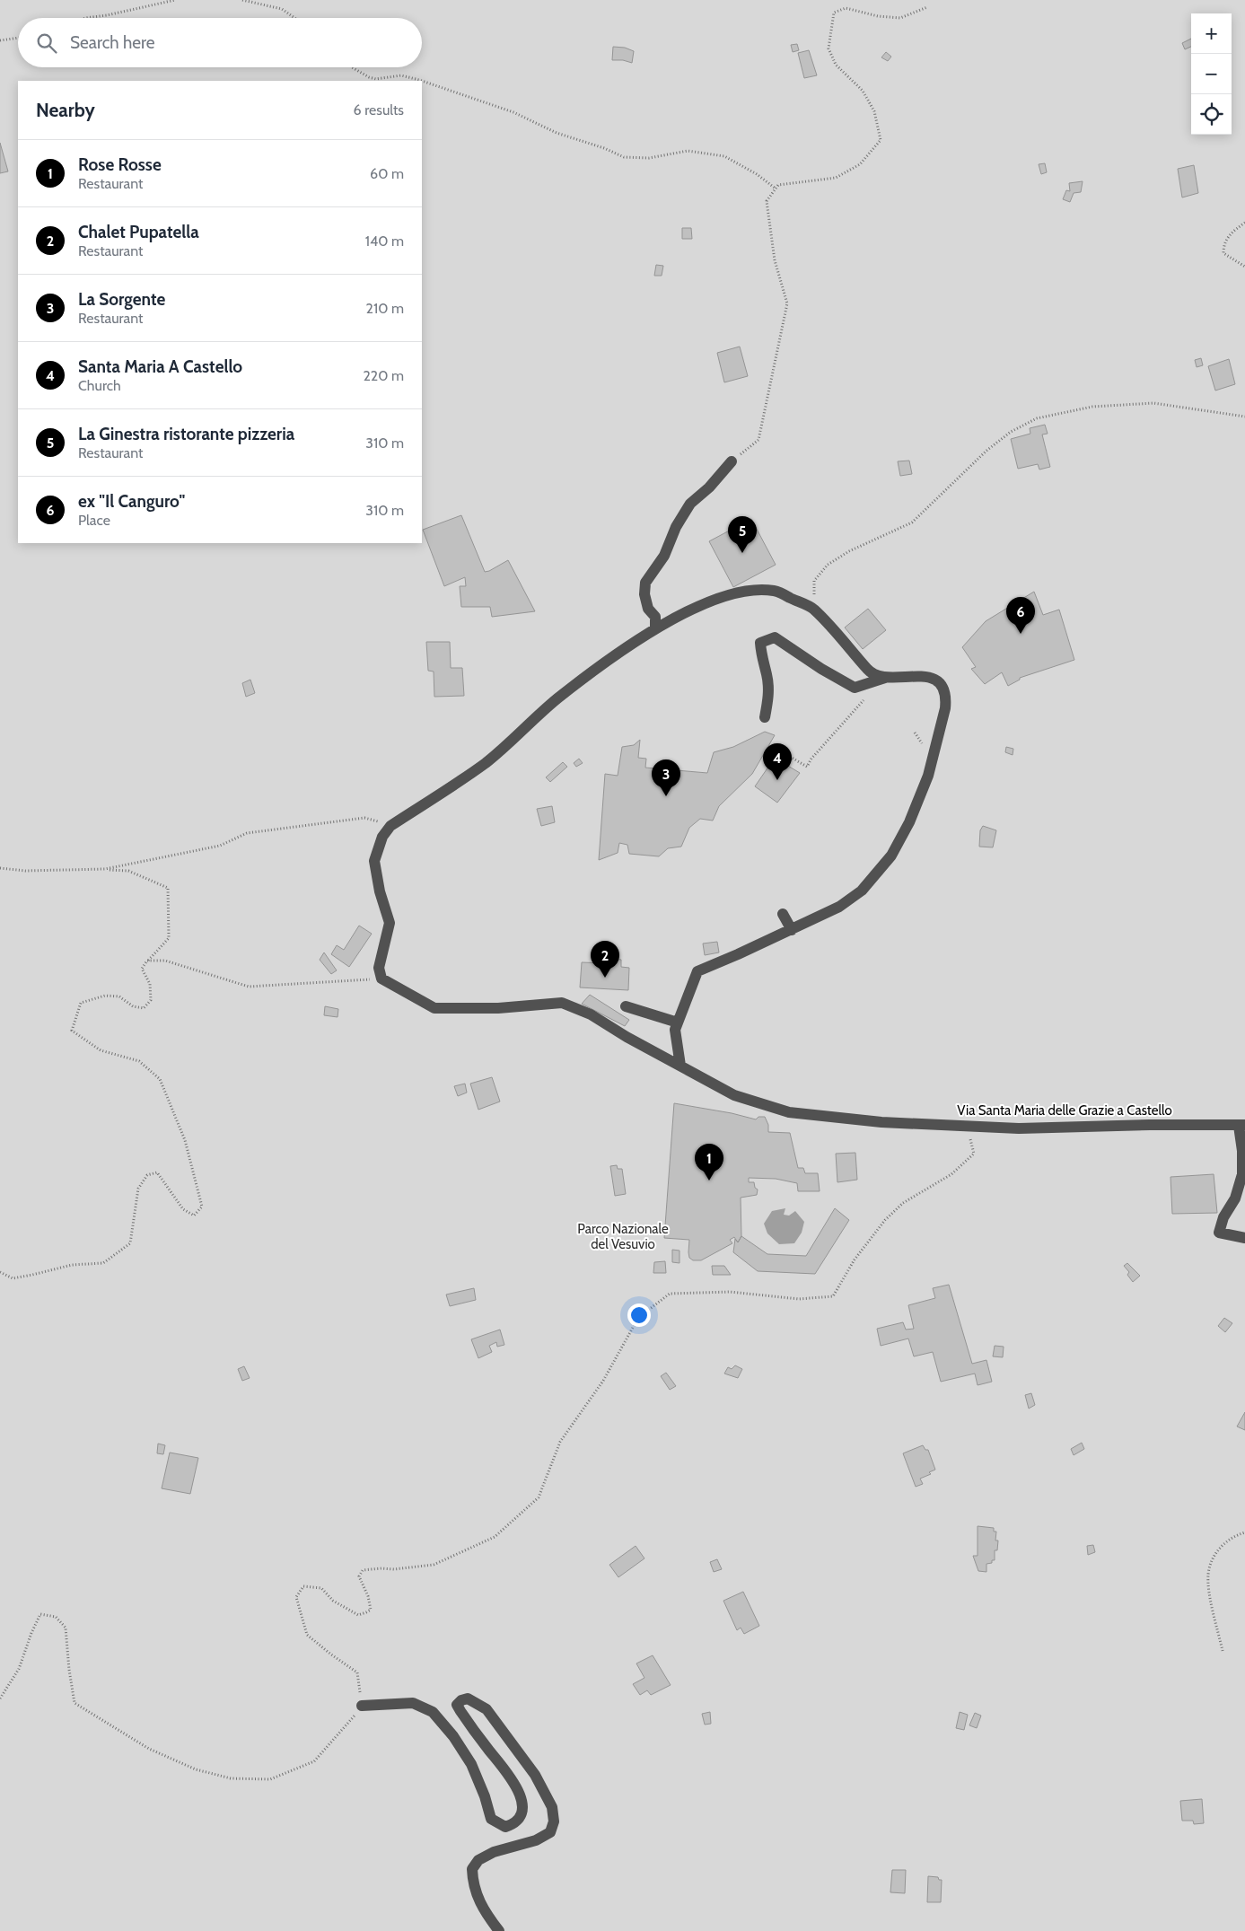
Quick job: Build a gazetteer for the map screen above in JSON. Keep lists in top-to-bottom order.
{
  "streets": {
    "street": ["Via Santa Maria delle Grazie a Castello"]
  },
  "parks": ["Parco Nazionale del Vesuvio"],
  "page": {
    "map_buttons": ["+", "−"],
    "search": "Search here",
    "heading": ["Nearby", "6 results"],
    "list": [
      {
        "mark": "1",
        "name": "Rose Rosse",
        "note": "Restaurant",
        "value": "60 m"
      },
      {
        "mark": "2",
        "name": "Chalet Pupatella",
        "note": "Restaurant",
        "value": "140 m"
      },
      {
        "mark": "3",
        "name": "La Sorgente",
        "note": "Restaurant",
        "value": "210 m"
      },
      {
        "mark": "4",
        "name": "Santa Maria A Castello",
        "note": "Church",
        "value": "220 m"
      },
      {
        "mark": "5",
        "name": "La Ginestra ristorante pizzeria",
        "note": "Restaurant",
        "value": "310 m"
      },
      {
        "mark": "6",
        "name": "ex \"Il Canguro\"",
        "note": "Place",
        "value": "310 m"
      }
    ],
    "pins": [
      "5",
      "6",
      "4",
      "3",
      "2",
      "1"
    ]
  }
}
